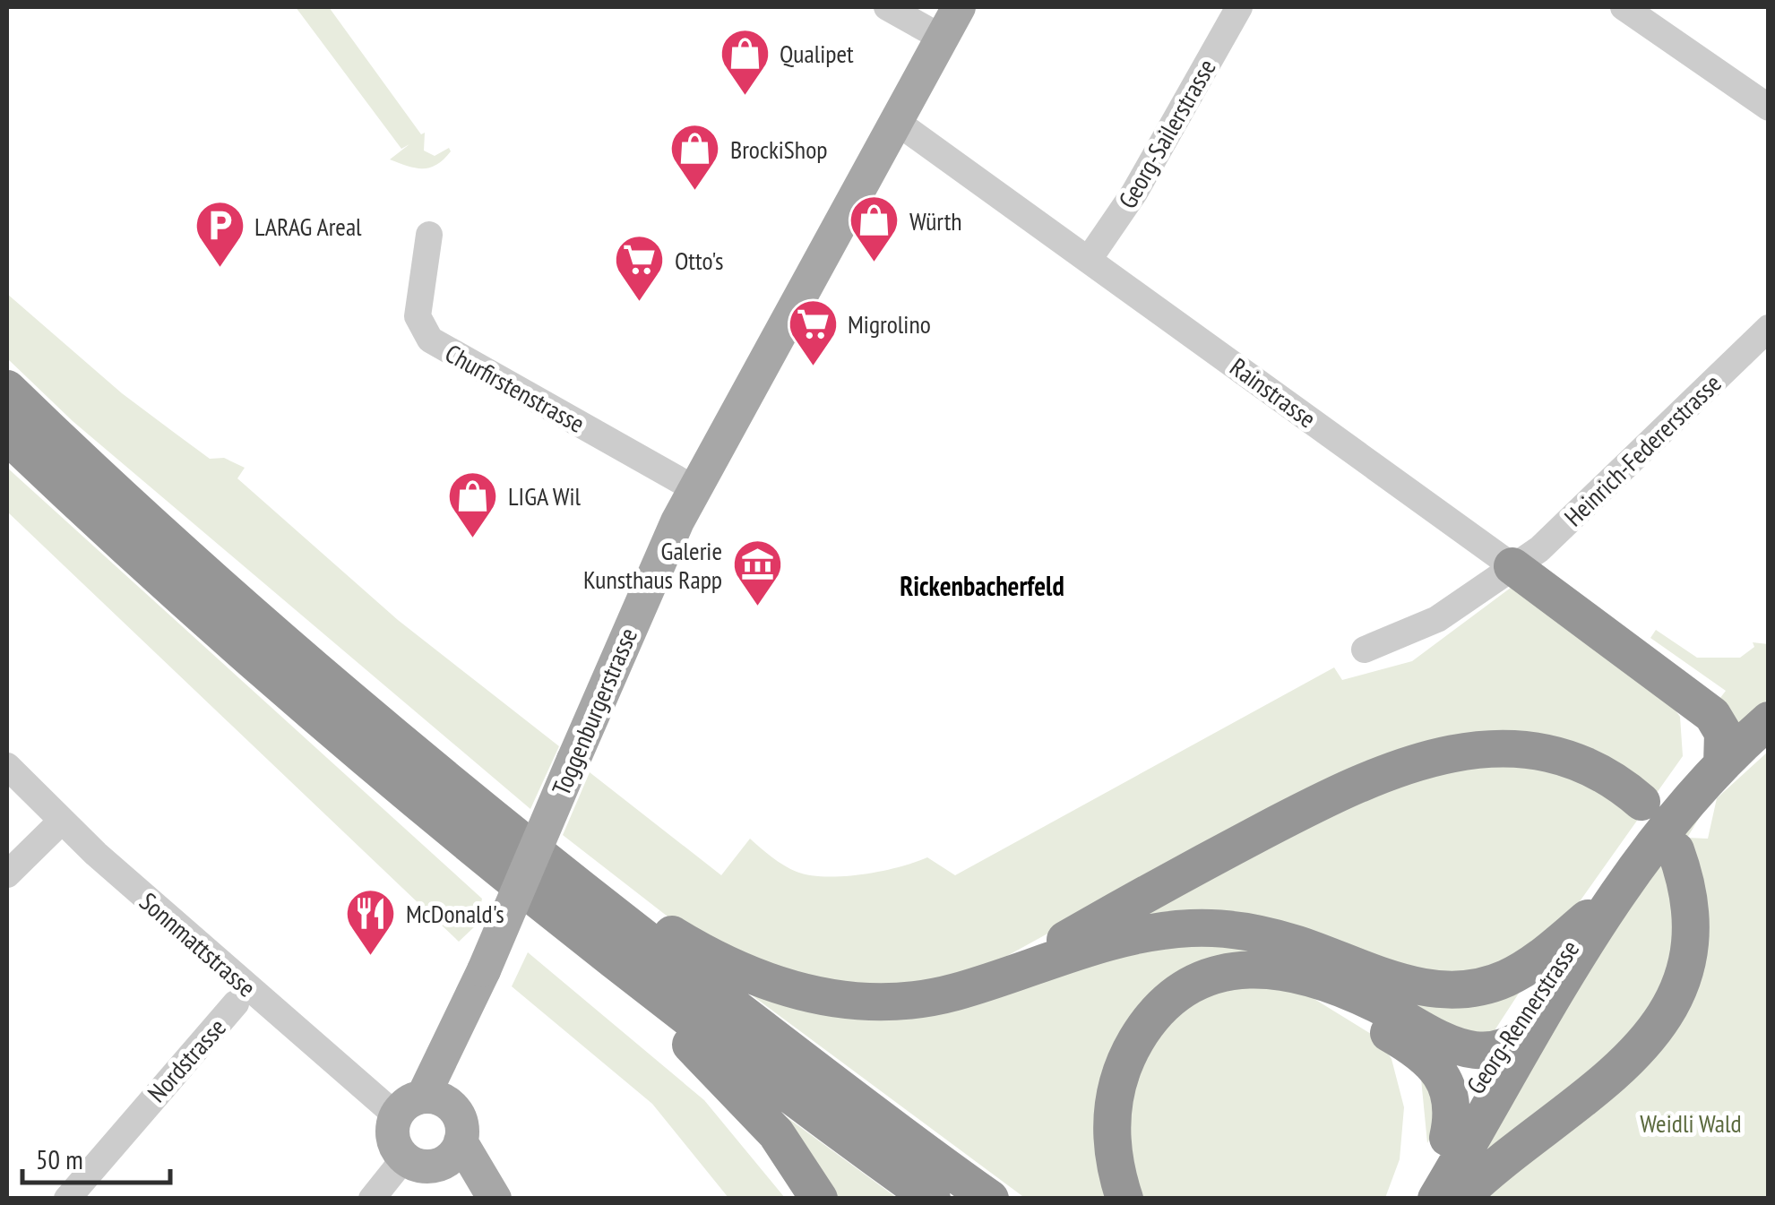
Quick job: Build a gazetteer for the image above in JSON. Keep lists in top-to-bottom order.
{
  "streets": {
    "highway": ["Georg-Rennerstrasse"],
    "main road": ["Toggenburgerstrasse"],
    "street": [
      "Georg-Sailerstrasse",
      "Churfirstenstrasse",
      "Rainstrasse",
      "Heinrich-Federerstrasse",
      "Sonnmattstrasse",
      "Nordstrasse"
    ]
  },
  "crossings": [
    ["Georg-Sailerstrasse", "Rainstrasse"],
    ["Churfirstenstrasse", "Toggenburgerstrasse"],
    ["Rainstrasse", "Heinrich-Federerstrasse"],
    ["Rainstrasse", "Toggenburgerstrasse"],
    ["Toggenburgerstrasse", "Sonnmattstrasse"]
  ],
  "districts": ["Rickenbacherfeld"],
  "parks": ["Weidli Wald"],
  "places": {
    "shop": [
      "Qualipet",
      "BrockiShop",
      "Würth",
      "LIGA Wil"
    ],
    "parking": ["LARAG Areal"],
    "supermarket": ["Otto's", "Migrolino"],
    "museum": ["Galerie Kunsthaus Rapp"],
    "restaurant": ["McDonald's"]
  },
  "scale_bar": "50 m"
}
